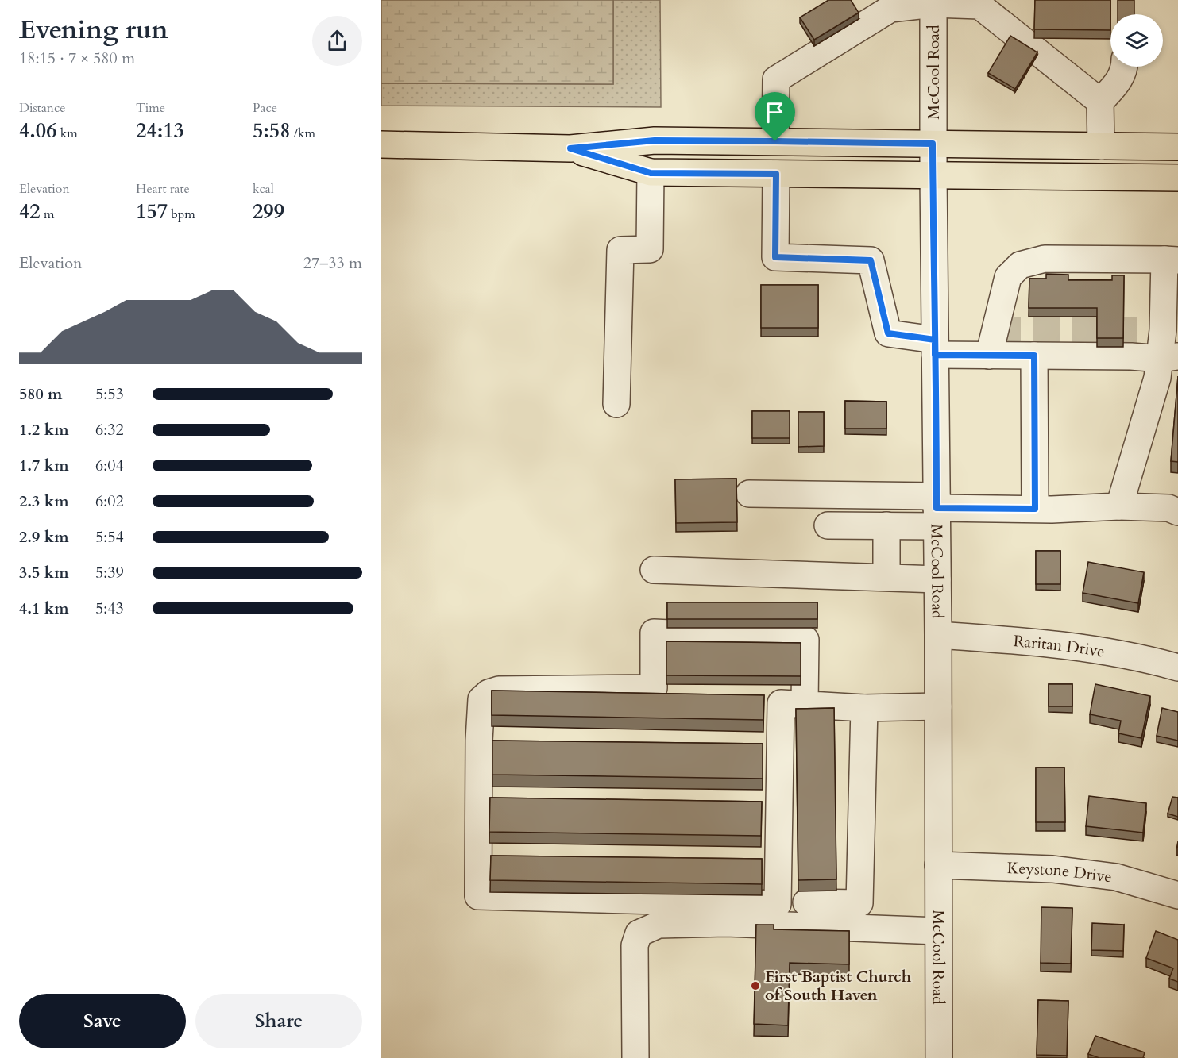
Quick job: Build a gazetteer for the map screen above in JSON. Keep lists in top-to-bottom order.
{
  "streets": {
    "street": ["McCool Road", "Raritan Drive", "Keystone Drive"]
  },
  "crossings": [
    ["McCool Road", "Raritan Drive"],
    ["McCool Road", "Keystone Drive"]
  ],
  "places": ["First Baptist Church of South Haven"],
  "page": {
    "heading": ["Evening run", "18:15 · 7 × 580 m"],
    "stats": [
      ["Distance", "4.06 km"],
      ["Time", "24:13"],
      ["Pace", "5:58 /km"],
      ["Elevation", "42 m"],
      ["Heart rate", "157 bpm"],
      ["kcal", "299"]
    ],
    "chart": ["Elevation", "27–33 m"],
    "list": [
      {
        "name": "580 m",
        "note": "5:53"
      },
      {
        "name": "1.2 km",
        "note": "6:32"
      },
      {
        "name": "1.7 km",
        "note": "6:04"
      },
      {
        "name": "2.3 km",
        "note": "6:02"
      },
      {
        "name": "2.9 km",
        "note": "5:54"
      },
      {
        "name": "3.5 km",
        "note": "5:39"
      },
      {
        "name": "4.1 km",
        "note": "5:43"
      }
    ],
    "buttons": ["Save", "Share"]
  }
}
